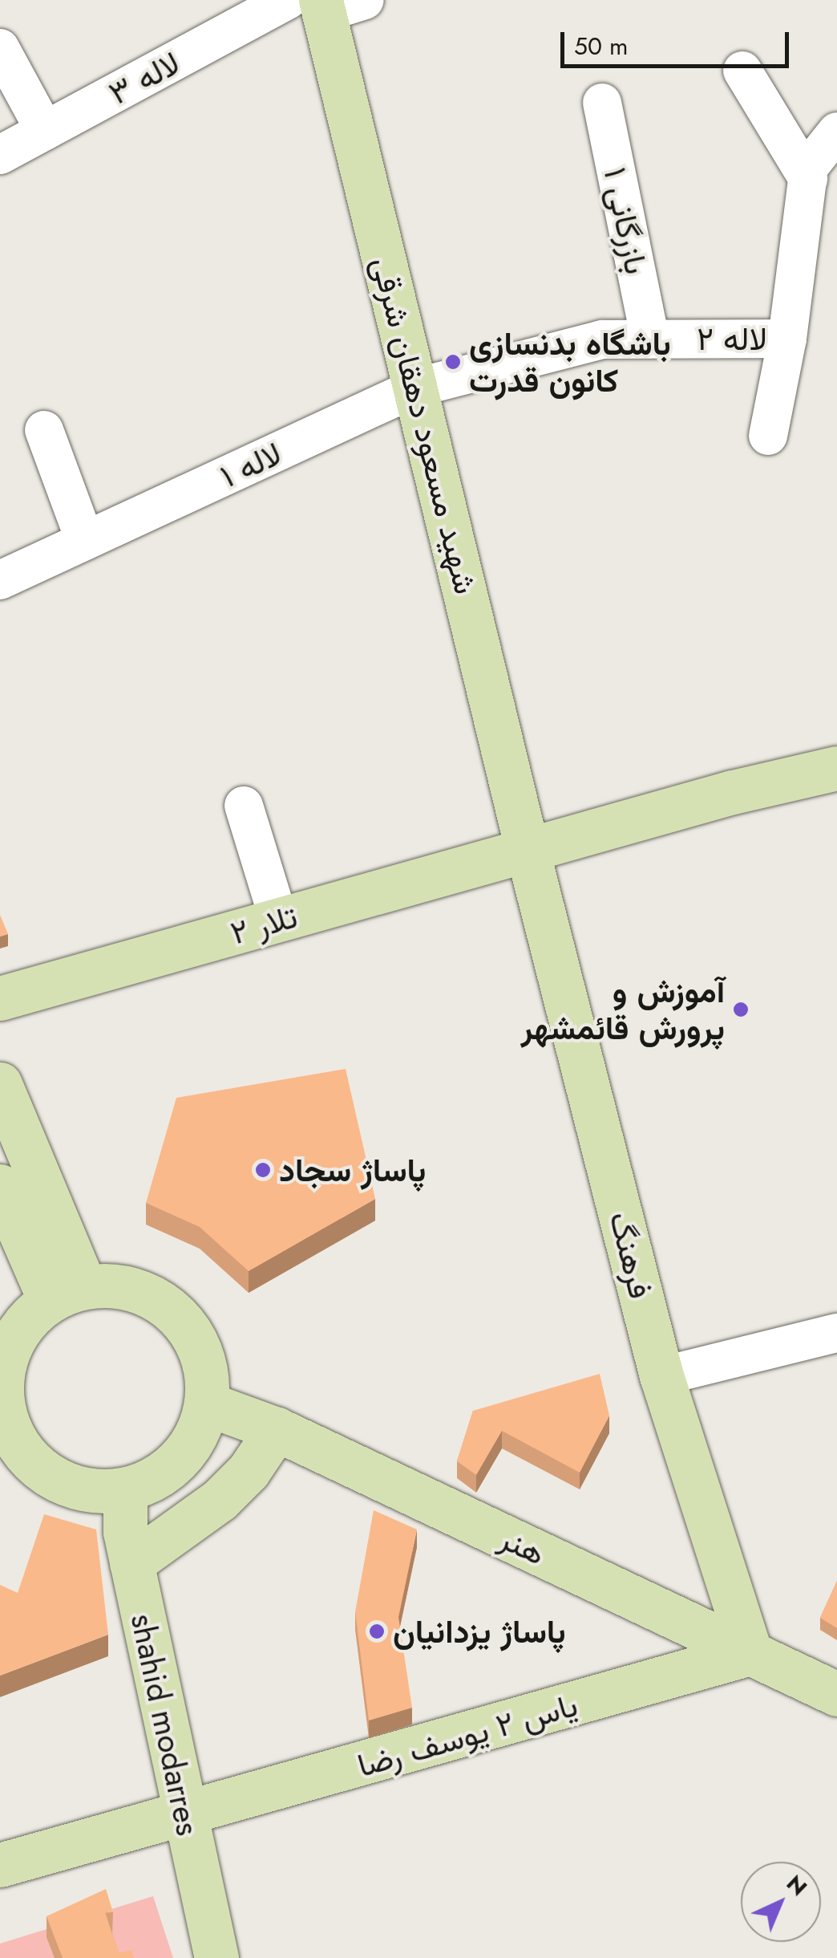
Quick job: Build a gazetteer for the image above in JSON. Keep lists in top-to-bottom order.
{
  "streets": {
    "main road": [
      "شهید مسعود دهقان شرقی",
      "تلار ۲",
      "فرهنگ",
      "هنر",
      "shahid modarres",
      "یاس ۲ یوسف رضا"
    ],
    "street": [
      "لاله ۳",
      "بازرگانی ۱",
      "لاله ۲",
      "لاله ۱"
    ]
  },
  "crossings": [
    ["لاله ۳", "شهید مسعود دهقان شرقی"],
    ["بازرگانی ۱", "لاله ۲"],
    ["لاله ۲", "شهید مسعود دهقان شرقی"],
    ["لاله ۲", "لاله ۱"],
    ["شهید مسعود دهقان شرقی", "لاله ۱"],
    ["شهید مسعود دهقان شرقی", "تلار ۲"],
    ["شهید مسعود دهقان شرقی", "فرهنگ"],
    ["تلار ۲", "فرهنگ"],
    ["فرهنگ", "هنر"],
    ["فرهنگ", "یاس ۲ یوسف رضا"],
    ["هنر", "shahid modarres"],
    ["هنر", "یاس ۲ یوسف رضا"],
    ["shahid modarres", "یاس ۲ یوسف رضا"]
  ],
  "places": [
    "باشگاه بدنسازی کانون قدرت",
    "آموزش و پرورش قائمشهر",
    "پاساژ سجاد",
    "پاساژ یزدانیان"
  ],
  "scale_bar": "50 m",
  "north": "top right"
}
